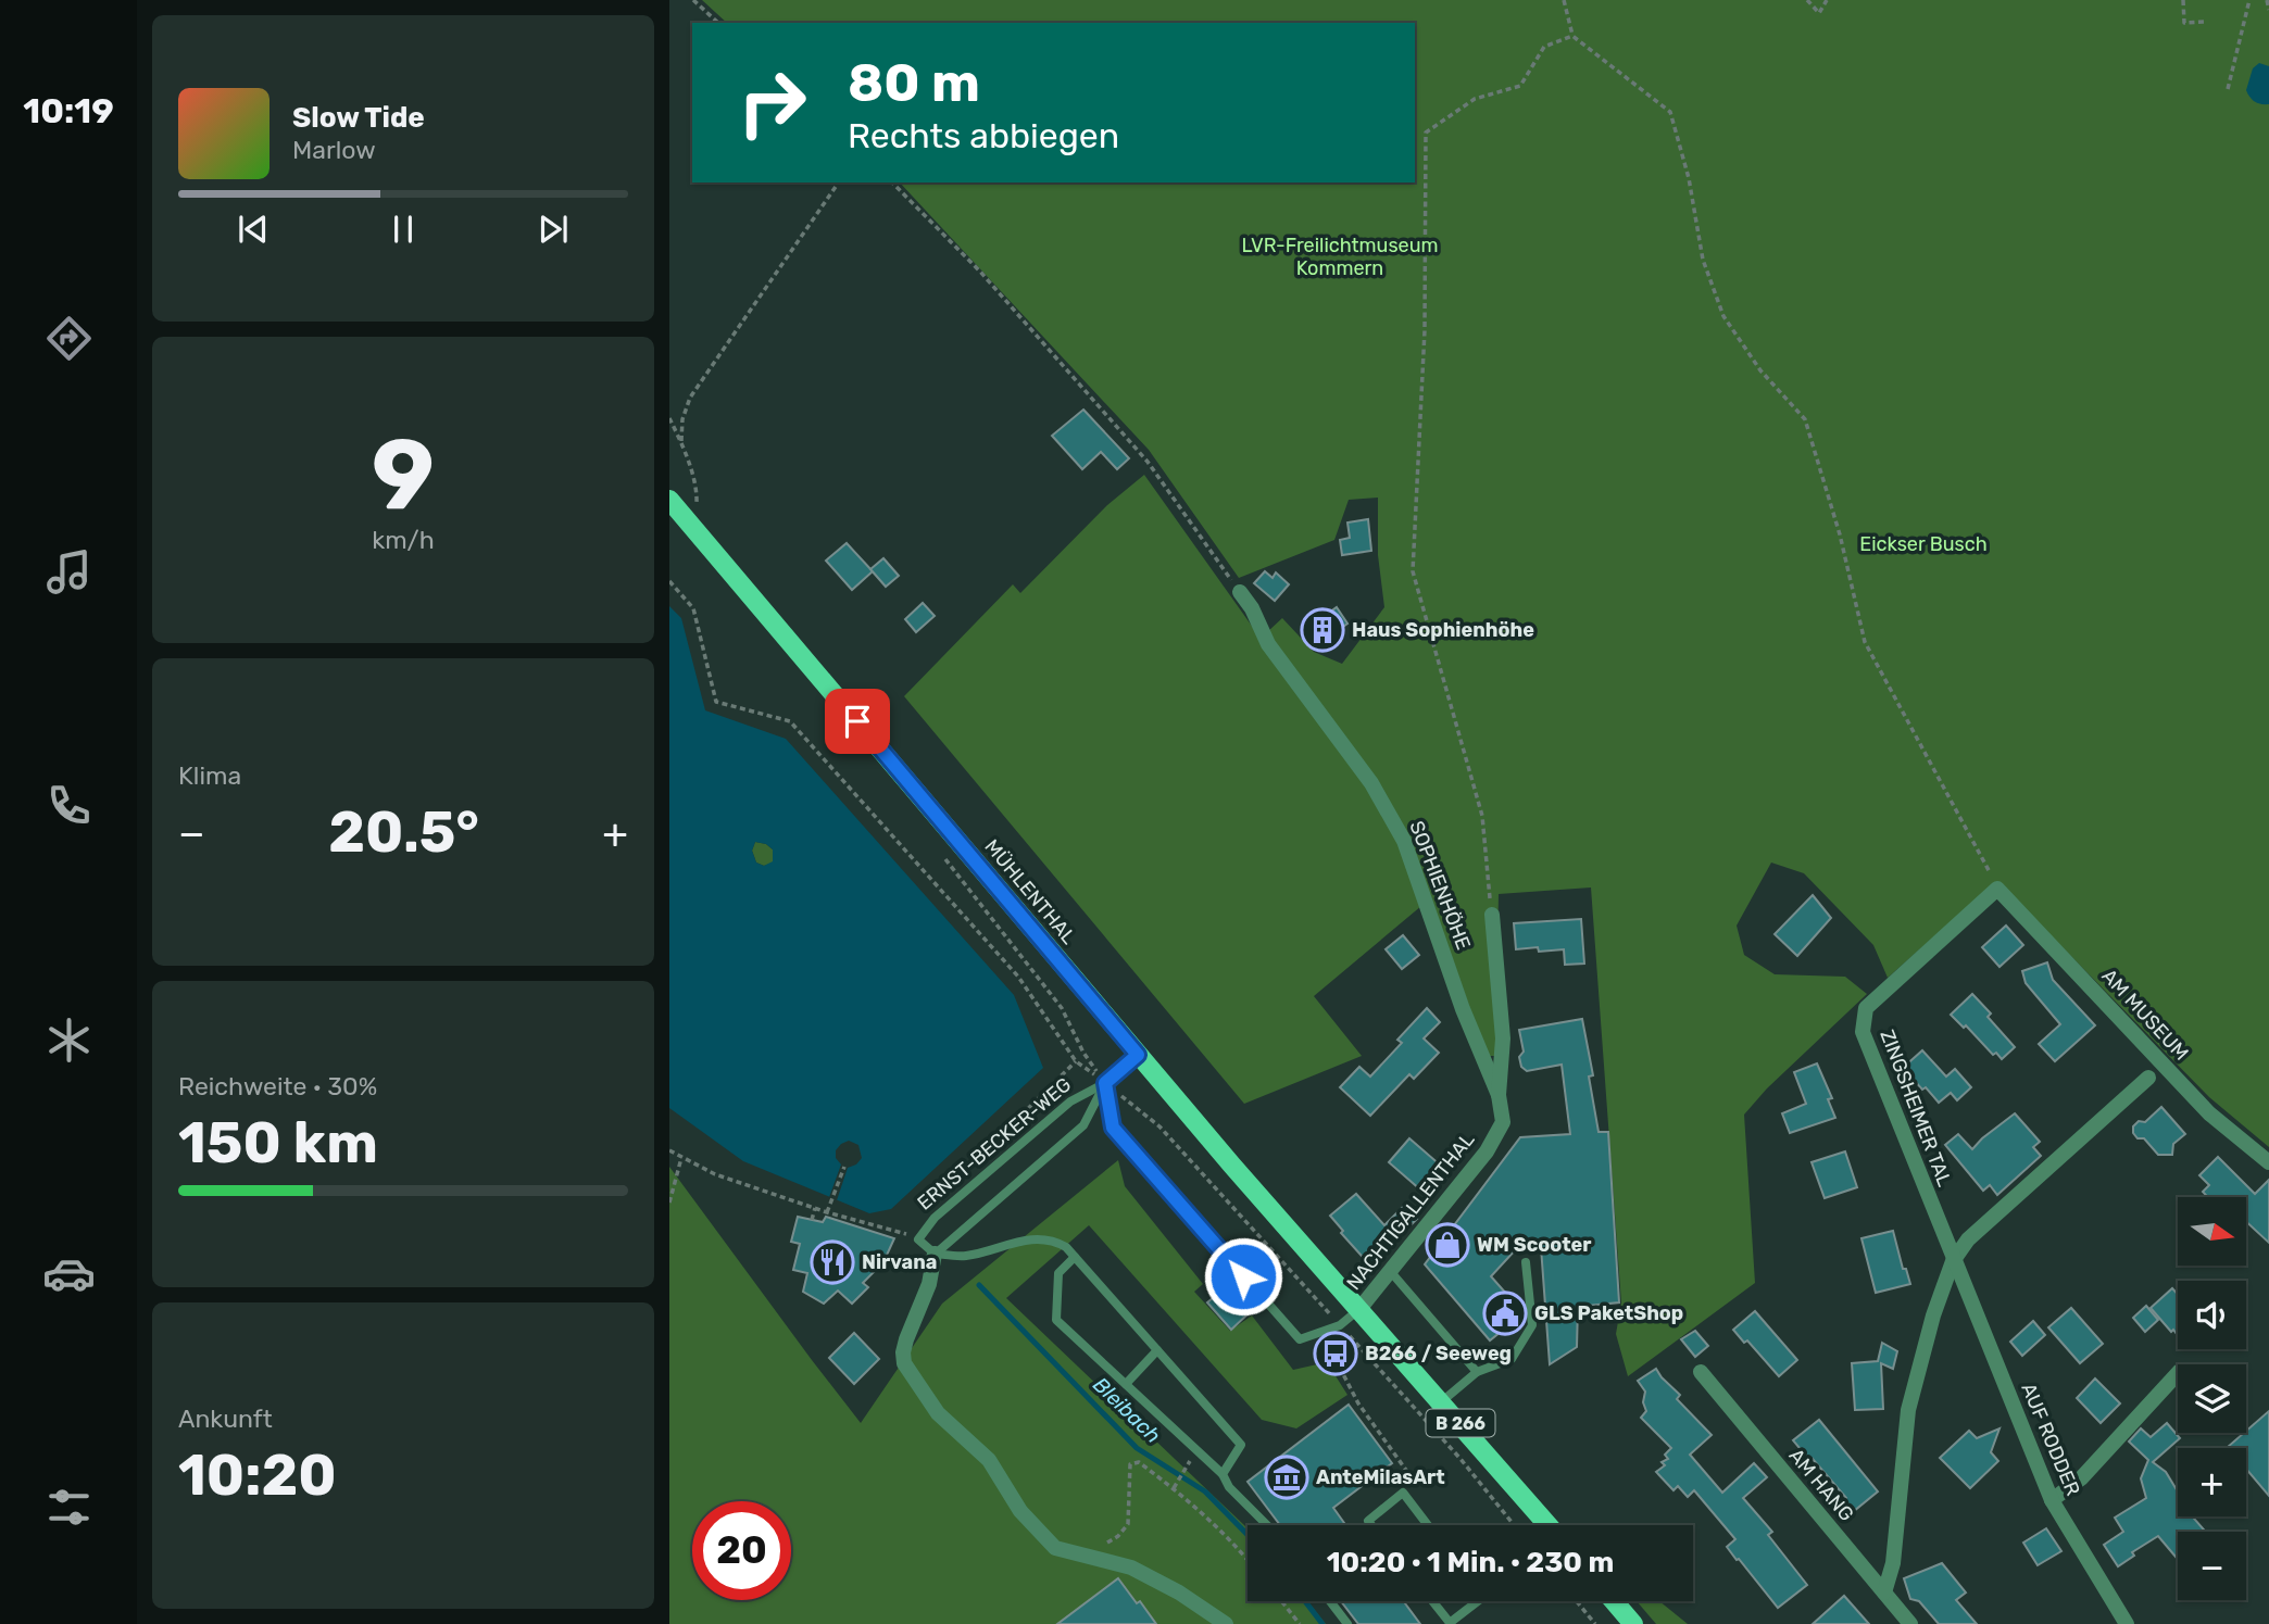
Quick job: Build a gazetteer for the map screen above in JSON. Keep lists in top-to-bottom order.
{
  "streets": {
    "main road": ["MÜHLENTHAL", "B 266"],
    "street": [
      "SOPHIENHÖHE",
      "AM MUSEUM",
      "ZINGSHEIMER TAL",
      "ERNST-BECKER-WEG",
      "NACHTIGALLENTHAL",
      "AUF RODDER",
      "AM HANG"
    ]
  },
  "crossings": [
    ["SOPHIENHÖHE", "NACHTIGALLENTHAL"],
    ["MÜHLENTHAL", "NACHTIGALLENTHAL"],
    ["MÜHLENTHAL", "B 266"],
    ["AM MUSEUM", "ZINGSHEIMER TAL"],
    ["ZINGSHEIMER TAL", "AUF RODDER"],
    ["NACHTIGALLENTHAL", "B 266"]
  ],
  "water": ["Bleibach"],
  "parks": ["LVR-Freilichtmuseum Kommern", "Eickser Busch"],
  "places": {
    "building": ["Haus Sophienhöhe"],
    "shop": ["WM Scooter"],
    "restaurant": ["Nirvana"],
    "public building": ["GLS PaketShop"],
    "bus stop": ["B266 / Seeweg"],
    "museum": ["AnteMilasArt"]
  },
  "north": "right",
  "page": {
    "tabs": "10:19",
    "turn": ["80 m", "Rechts abbiegen"],
    "song": ["Slow Tide", "Marlow"],
    "tile": [
      ["9", "km/h"],
      "Klima",
      ["Reichweite · 30%", "150 km"],
      ["Ankunft", "10:20"]
    ],
    "heat": ["−", "20.5°", "+"],
    "map_buttons": ["+", "−"],
    "limit": "20",
    "trip": "10:20 · 1 Min. · 230 m"
  }
}
